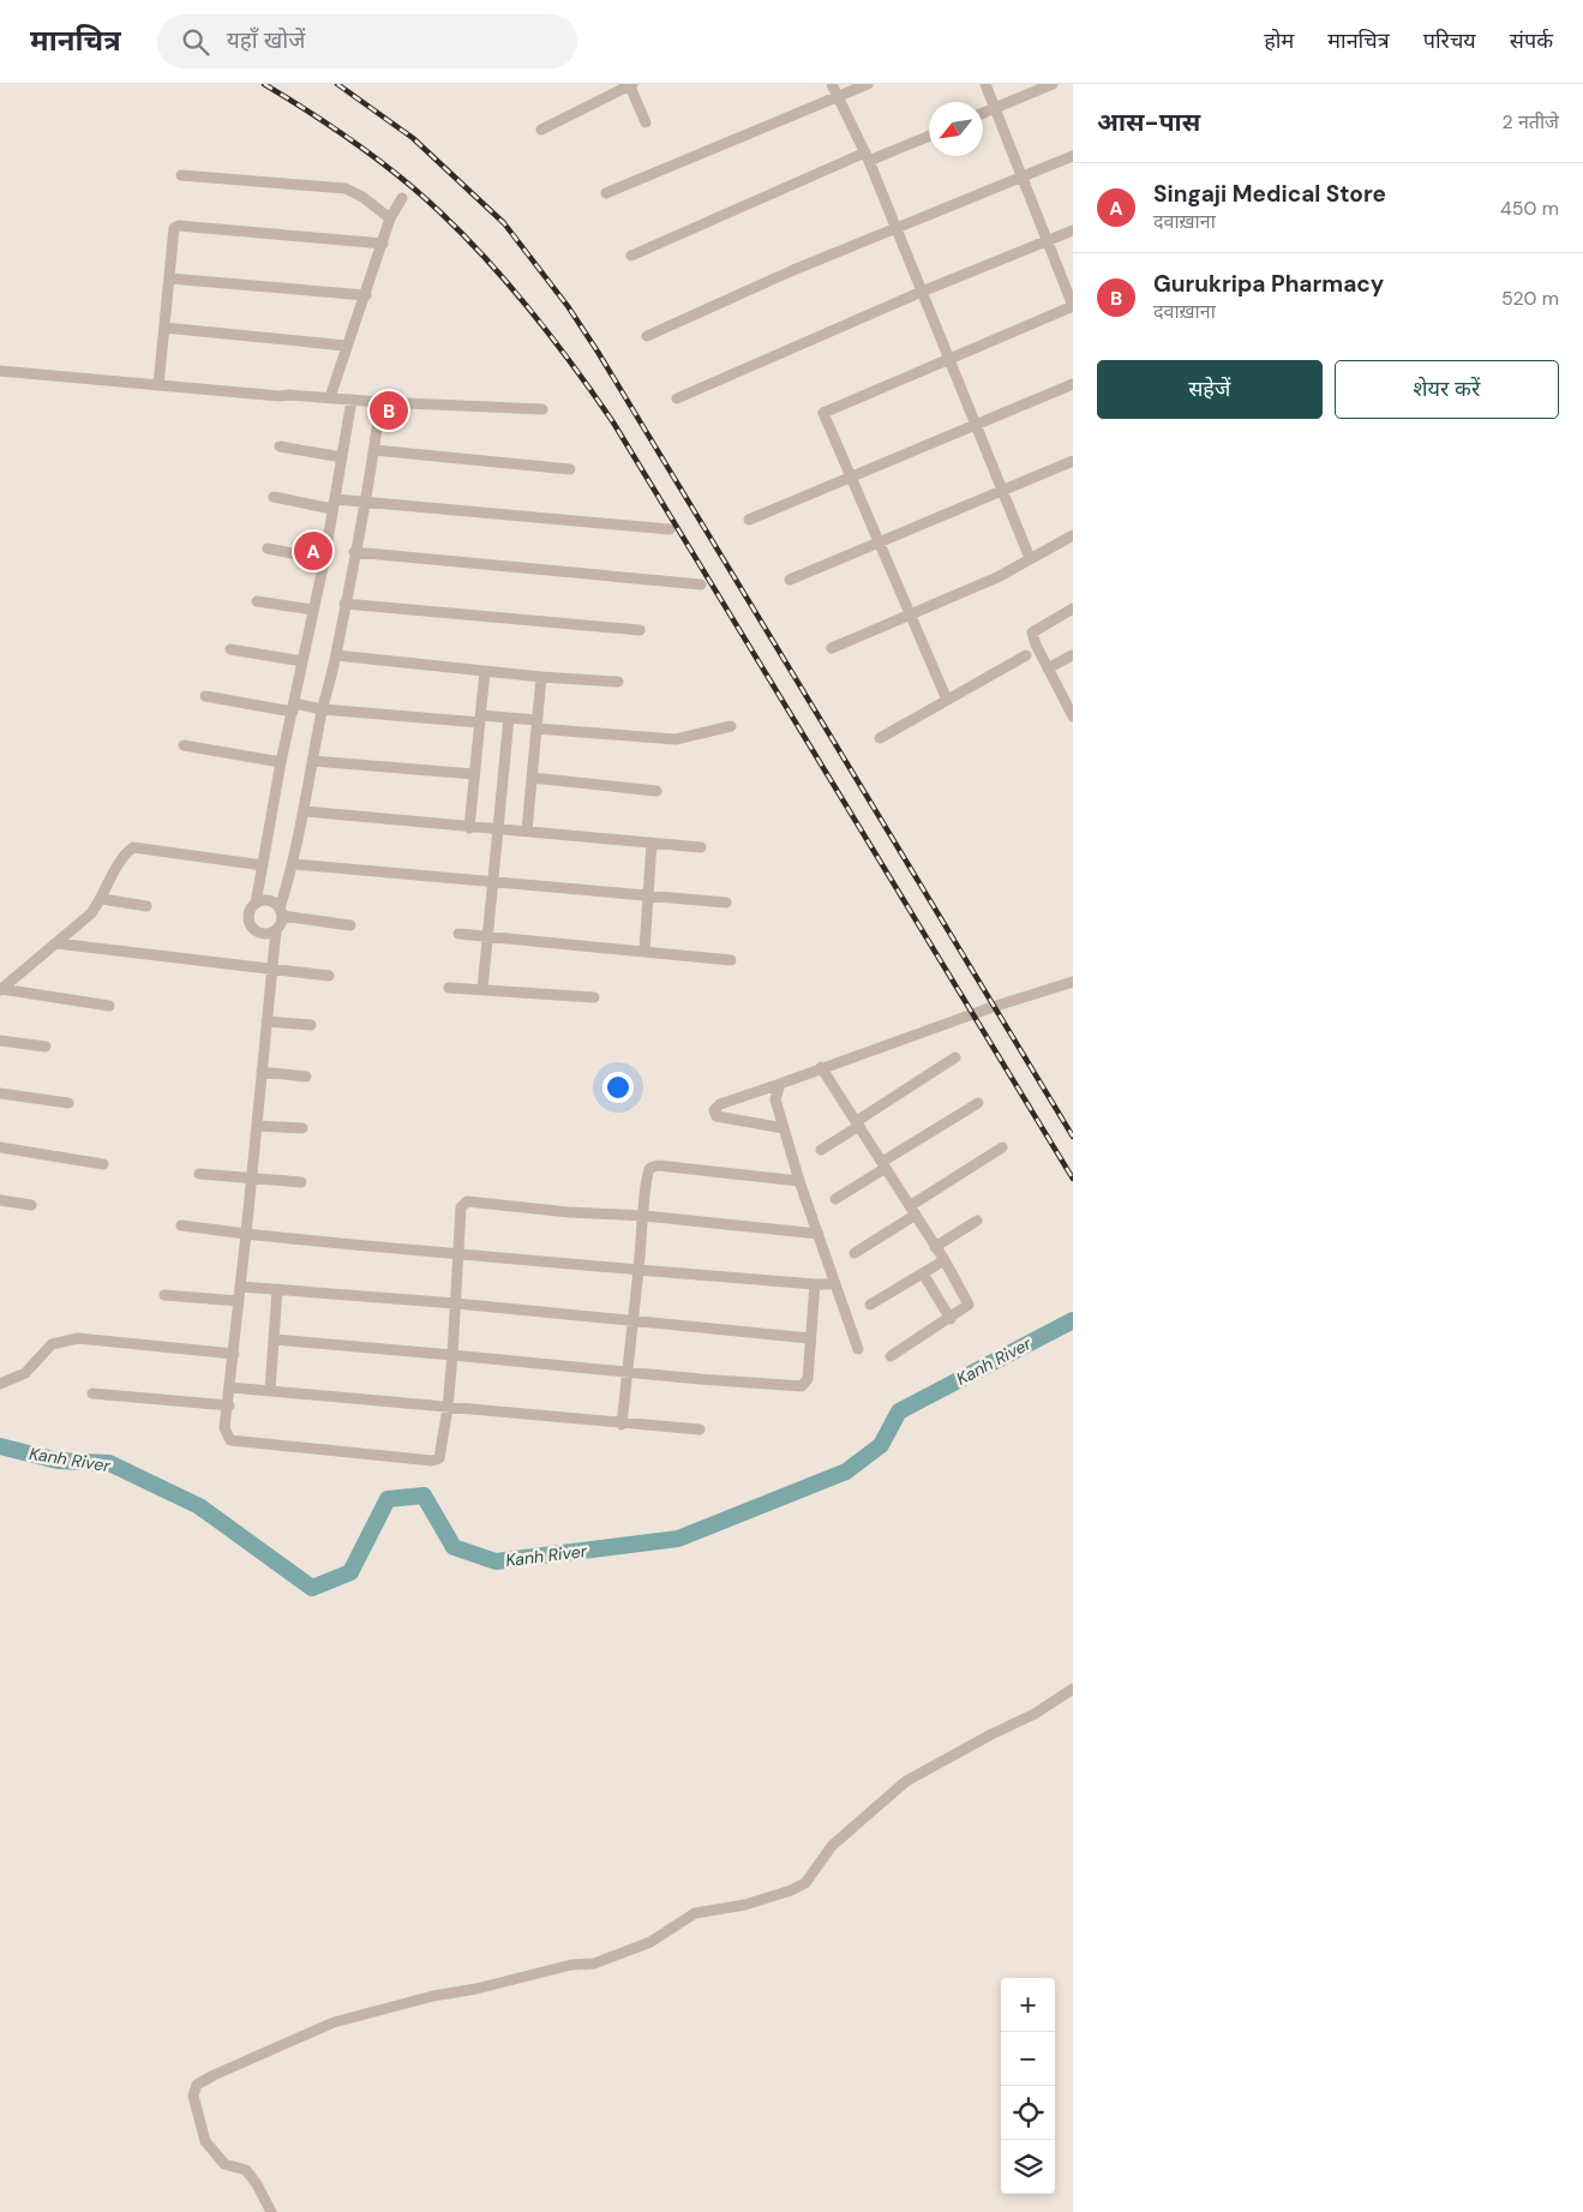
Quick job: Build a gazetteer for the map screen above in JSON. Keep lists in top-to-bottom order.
{
  "water": ["Kanh River"],
  "north": "bottom left",
  "page": {
    "header": "मानचित्र",
    "search": "यहाँ खोजें",
    "nav": [
      "होम",
      "मानचित्र",
      "परिचय",
      "संपर्क"
    ],
    "heading": ["आस-पास", "2 नतीजे"],
    "list": [
      {
        "mark": "A",
        "name": "Singaji Medical Store",
        "note": "दवाख़ाना",
        "value": "450 m"
      },
      {
        "mark": "B",
        "name": "Gurukripa Pharmacy",
        "note": "दवाख़ाना",
        "value": "520 m"
      }
    ],
    "buttons": ["सहेजें", "शेयर करें"],
    "pins": ["B", "A"],
    "map_buttons": ["+", "−"]
  }
}
